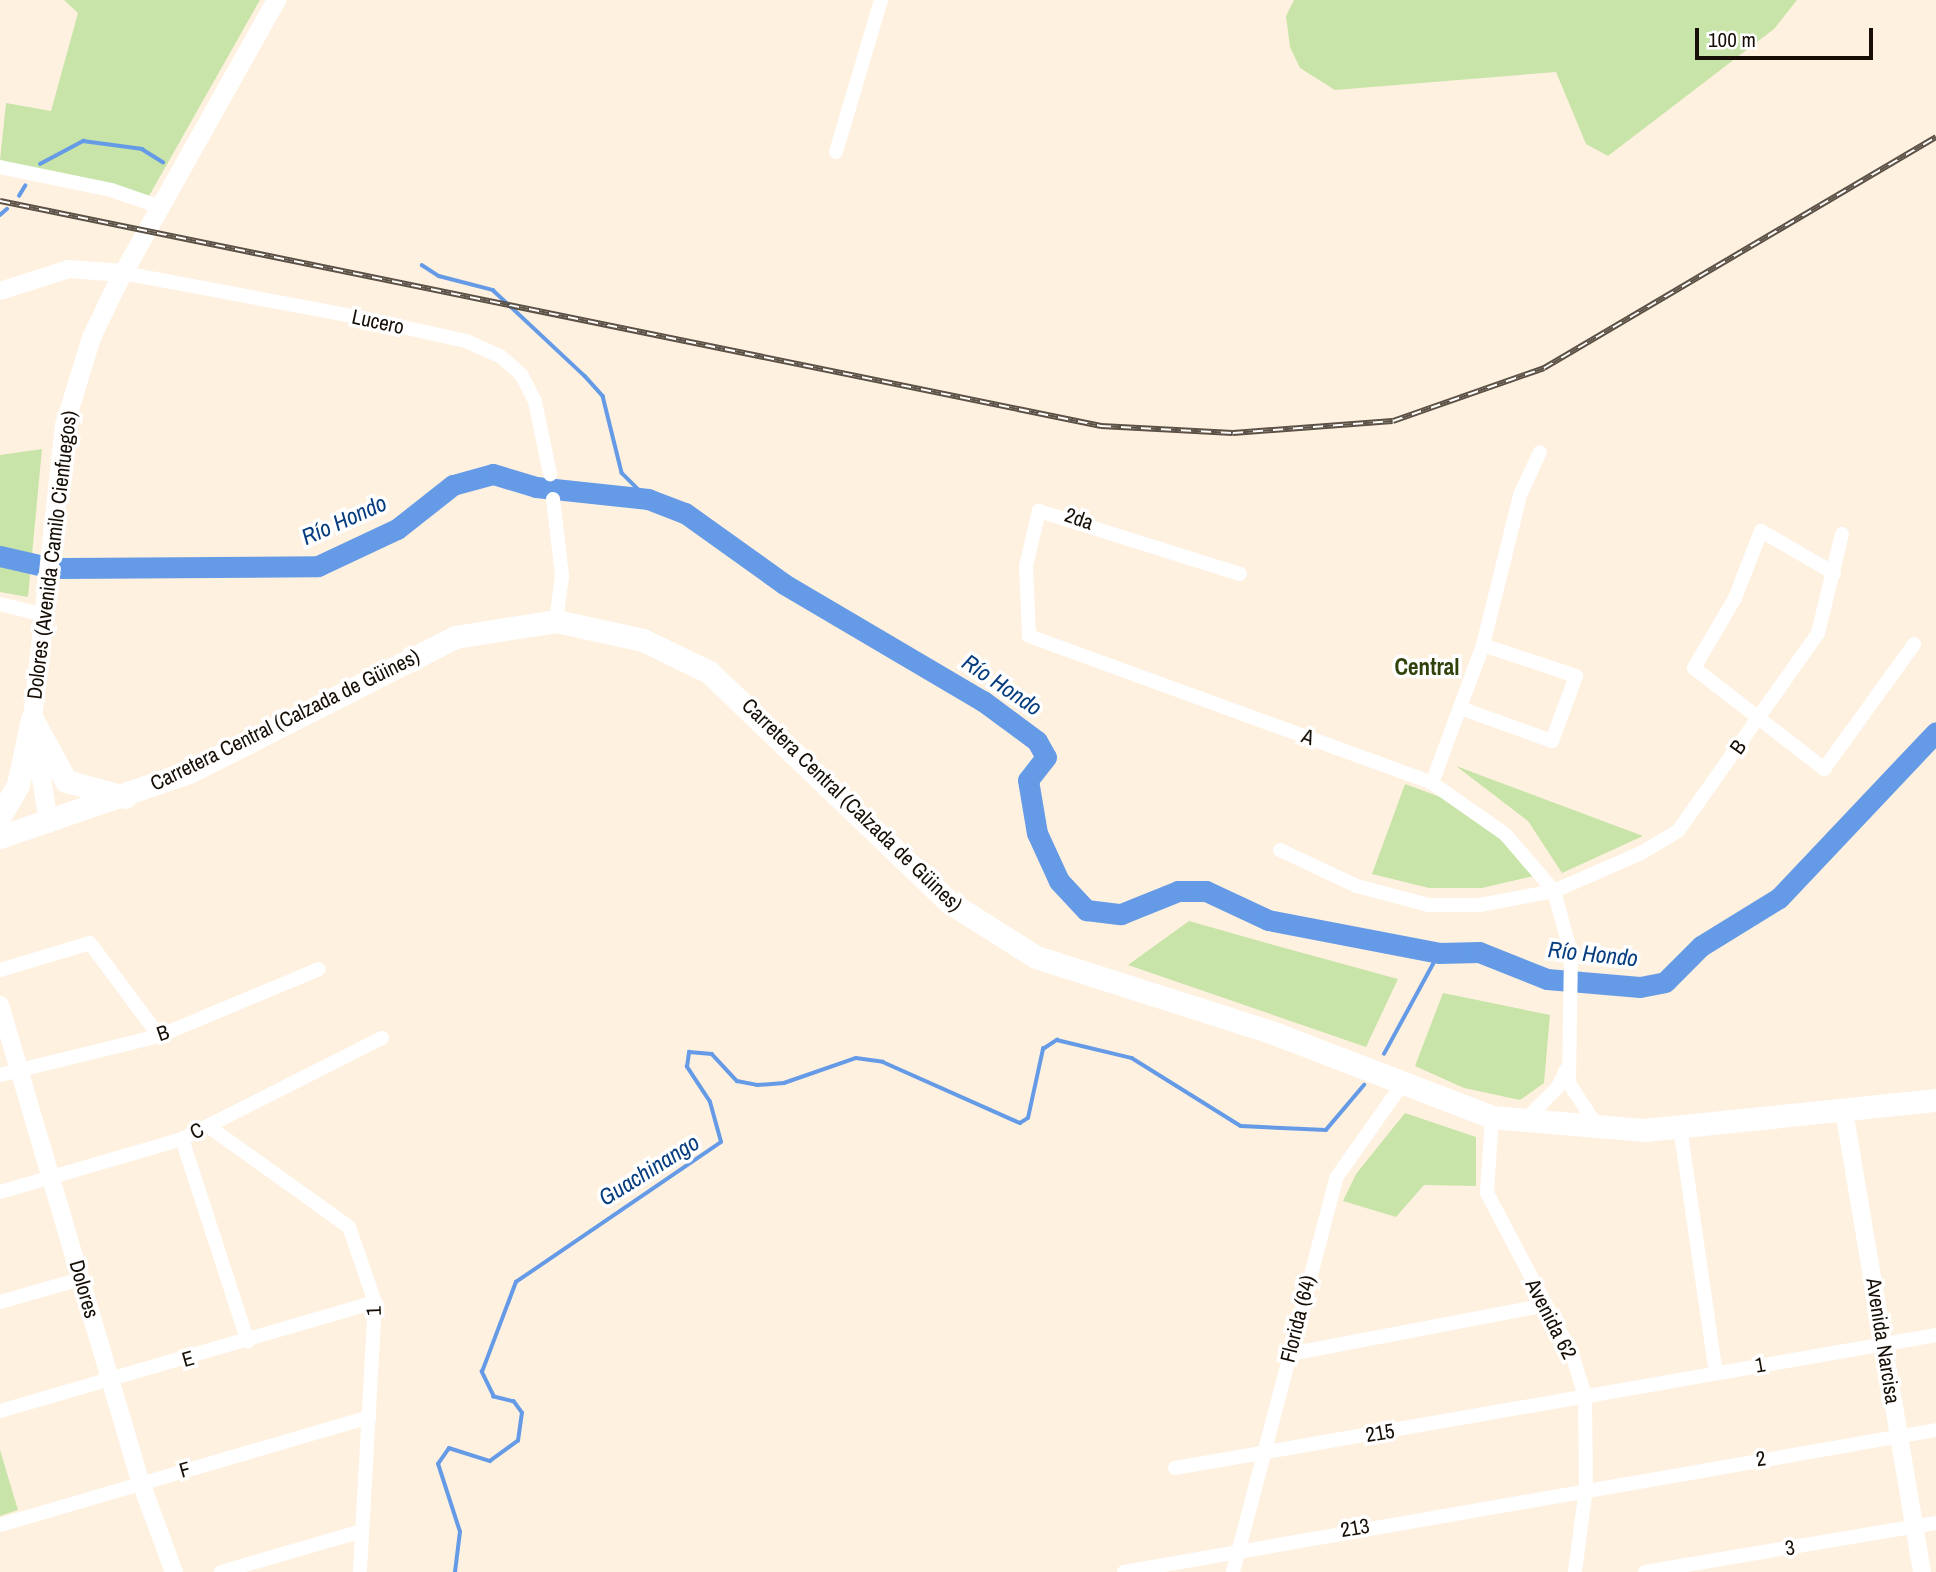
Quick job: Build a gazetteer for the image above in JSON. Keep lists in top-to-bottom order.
{
  "streets": {
    "main road": ["Dolores (Avenida Camilo Cienfuegos)", "Carretera Central (Calzada de Güines)"],
    "street": [
      "Lucero",
      "2da",
      "A",
      "B",
      "C",
      "Dolores",
      "1",
      "Florida (64)",
      "Avenida 62",
      "Avenida Narcisa",
      "E",
      "215",
      "2",
      "F",
      "213",
      "3"
    ]
  },
  "crossings": [
    ["Lucero", "Dolores (Avenida Camilo Cienfuegos)"],
    ["2da", "A"],
    ["Dolores (Avenida Camilo Cienfuegos)", "Carretera Central (Calzada de Güines)"],
    ["Carretera Central (Calzada de Güines)", "Florida (64)"],
    ["Carretera Central (Calzada de Güines)", "Avenida 62"],
    ["Carretera Central (Calzada de Güines)", "Avenida Narcisa"],
    ["A", "B"],
    ["B", "Dolores"],
    ["C", "Dolores"],
    ["C", "1"],
    ["Dolores", "E"],
    ["Dolores", "F"],
    ["1", "Avenida 62"],
    ["1", "Avenida Narcisa"],
    ["1", "E"],
    ["1", "215"],
    ["1", "F"],
    ["Florida (64)", "215"],
    ["Florida (64)", "213"],
    ["Avenida 62", "215"],
    ["Avenida 62", "2"],
    ["Avenida 62", "213"],
    ["Avenida Narcisa", "2"],
    ["Avenida Narcisa", "3"],
    ["2", "213"]
  ],
  "districts": ["Central"],
  "water": ["Río Hondo", "Guachinango"],
  "scale_bar": "100 m"
}
